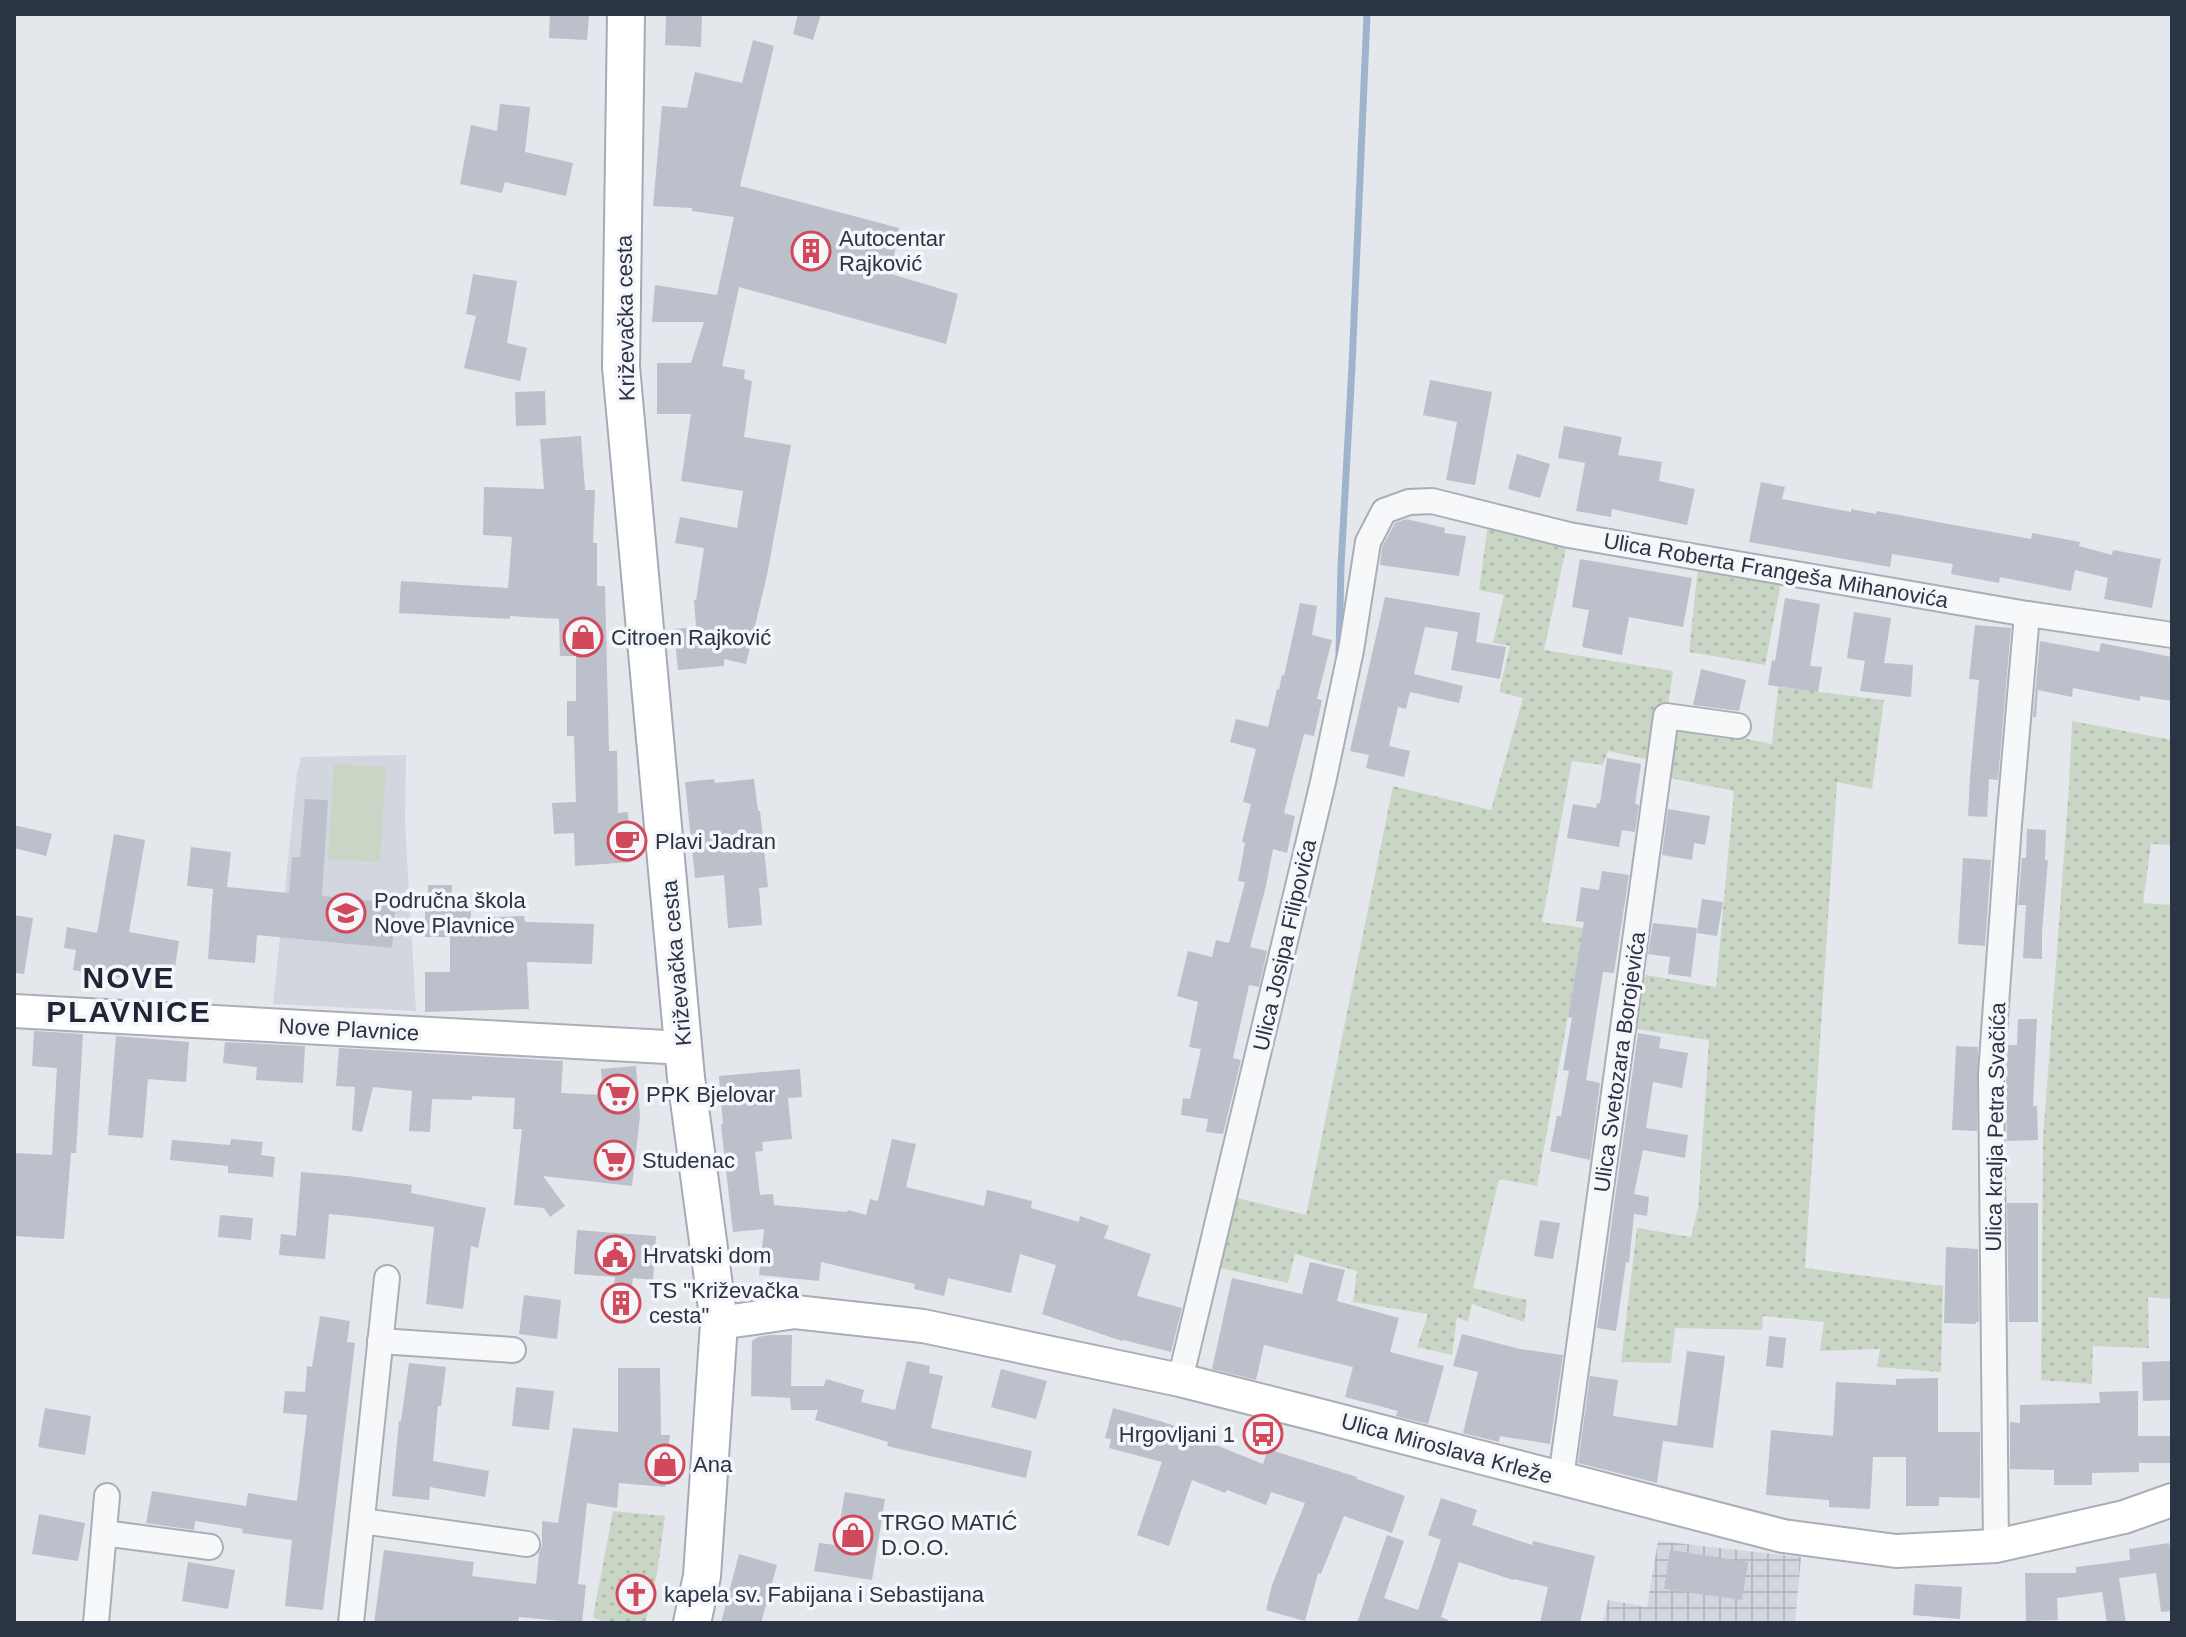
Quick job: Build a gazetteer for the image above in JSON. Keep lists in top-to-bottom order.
{
  "streets": {
    "main road": ["Križevačka cesta", "Nove Plavnice", "Ulica Miroslava Krleže"],
    "street": [
      "Ulica Roberta Frangeša Mihanovića",
      "Ulica Josipa Filipovića",
      "Ulica Svetozara Borojevića",
      "Ulica kralja Petra Svačića"
    ]
  },
  "crossings": [
    ["Križevačka cesta", "Nove Plavnice"],
    ["Križevačka cesta", "Ulica Miroslava Krleže"],
    ["Ulica Roberta Frangeša Mihanovića", "Ulica Josipa Filipovića"],
    ["Ulica Roberta Frangeša Mihanovića", "Ulica kralja Petra Svačića"],
    ["Ulica Josipa Filipovića", "Ulica Miroslava Krleže"],
    ["Ulica Svetozara Borojevića", "Ulica Miroslava Krleže"],
    ["Ulica kralja Petra Svačića", "Ulica Miroslava Krleže"]
  ],
  "districts": ["NOVE PLAVNICE"],
  "places": {
    "building": ["Autocentar Rajković", "TS \"Križevačka cesta\""],
    "shop": ["Citroen Rajković", "Ana", "TRGO MATIĆ D.O.O."],
    "cafe": ["Plavi Jadran"],
    "school or university": ["Područna škola Nove Plavnice"],
    "supermarket": ["PPK Bjelovar", "Studenac"],
    "public building": ["Hrvatski dom"],
    "bus stop": ["Hrgovljani 1"],
    "church": ["kapela sv. Fabijana i Sebastijana"]
  }
}
